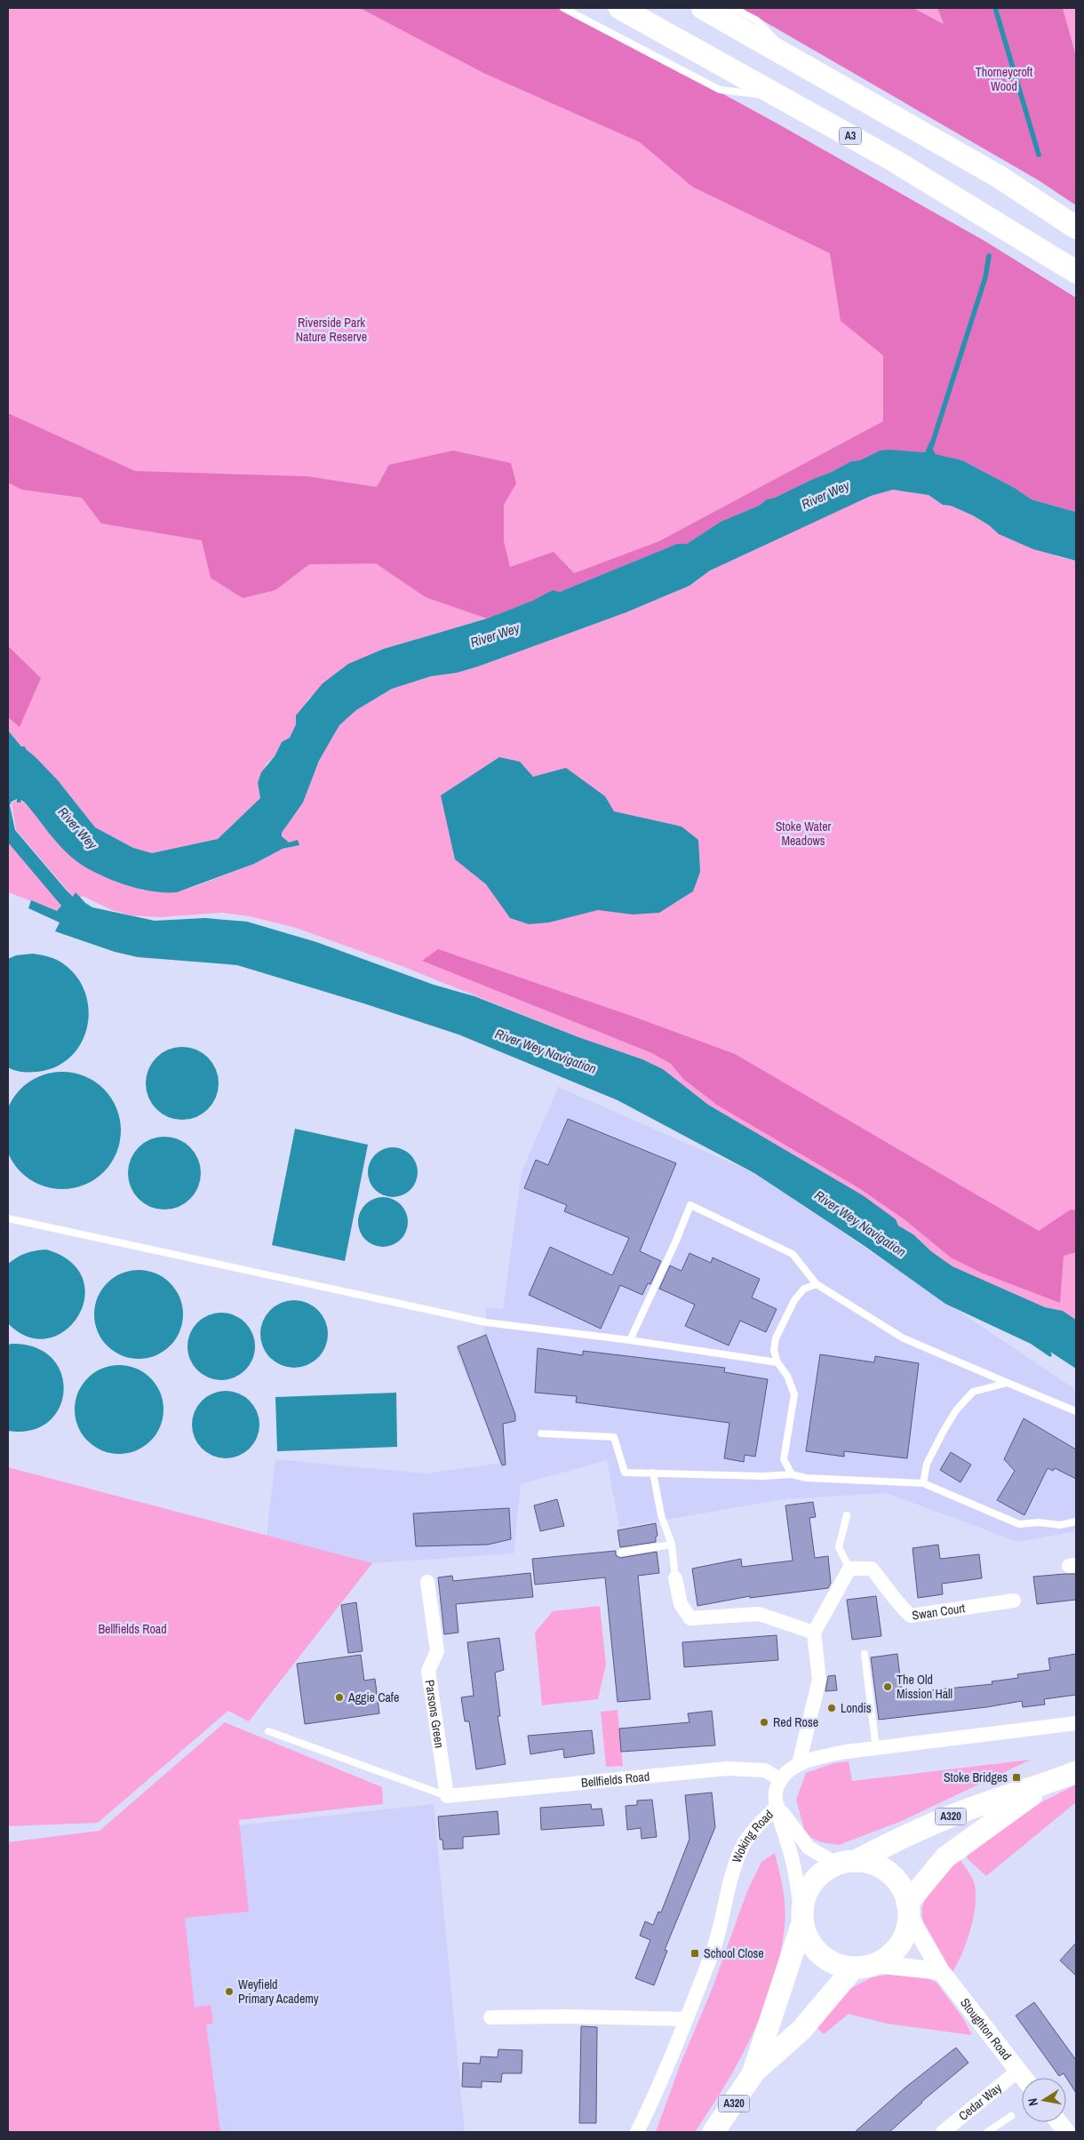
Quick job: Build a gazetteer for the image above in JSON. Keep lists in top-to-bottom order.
{
  "streets": {
    "highway": ["A3"],
    "main road": ["A320"],
    "street": [
      "Swan Court",
      "Parsons Green",
      "Bellfields Road",
      "Woking Road",
      "Stoughton Road",
      "Cedar Way"
    ]
  },
  "crossings": [
    ["Parsons Green", "Bellfields Road"],
    ["Bellfields Road", "Woking Road"],
    ["A320", "Stoughton Road"],
    ["Stoughton Road", "Cedar Way"]
  ],
  "water": ["River Wey", "River Wey Navigation"],
  "parks": [
    "Thorneycroft Wood",
    "Riverside Park Nature Reserve",
    "Stoke Water Meadows",
    "Bellfields Road"
  ],
  "places": {
    "other": [
      "The Old Mission Hall",
      "Aggie Cafe",
      "Londis",
      "Red Rose",
      "Weyfield Primary Academy"
    ],
    "transit": ["Stoke Bridges", "School Close"]
  },
  "north": "left"
}
